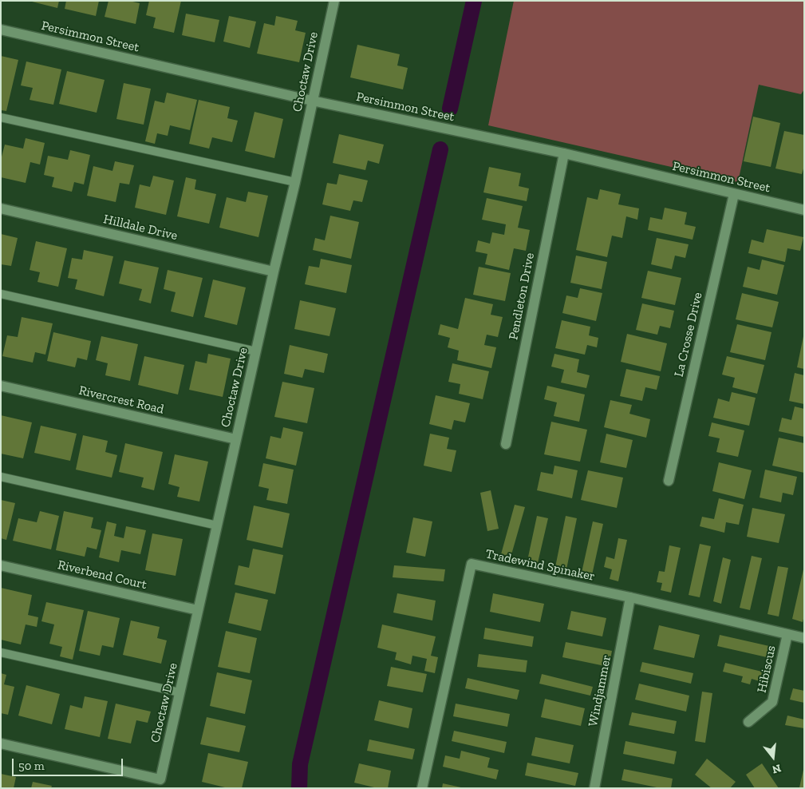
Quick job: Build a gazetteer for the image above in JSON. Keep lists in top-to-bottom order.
{
  "streets": {
    "street": [
      "Persimmon Street",
      "Choctaw Drive",
      "Hilldale Drive",
      "Pendleton Drive",
      "La Crosse Drive",
      "Rivercrest Road",
      "Tradewind Spinaker",
      "Riverbend Court",
      "Hibiscus",
      "Windjammer"
    ]
  },
  "crossings": [
    ["Persimmon Street", "Choctaw Drive"],
    ["Persimmon Street", "Pendleton Drive"],
    ["Persimmon Street", "La Crosse Drive"],
    ["Choctaw Drive", "Hilldale Drive"],
    ["Choctaw Drive", "Rivercrest Road"],
    ["Choctaw Drive", "Riverbend Court"],
    ["Tradewind Spinaker", "Hibiscus"],
    ["Tradewind Spinaker", "Windjammer"]
  ],
  "scale_bar": "50 m",
  "north": "bottom"
}
